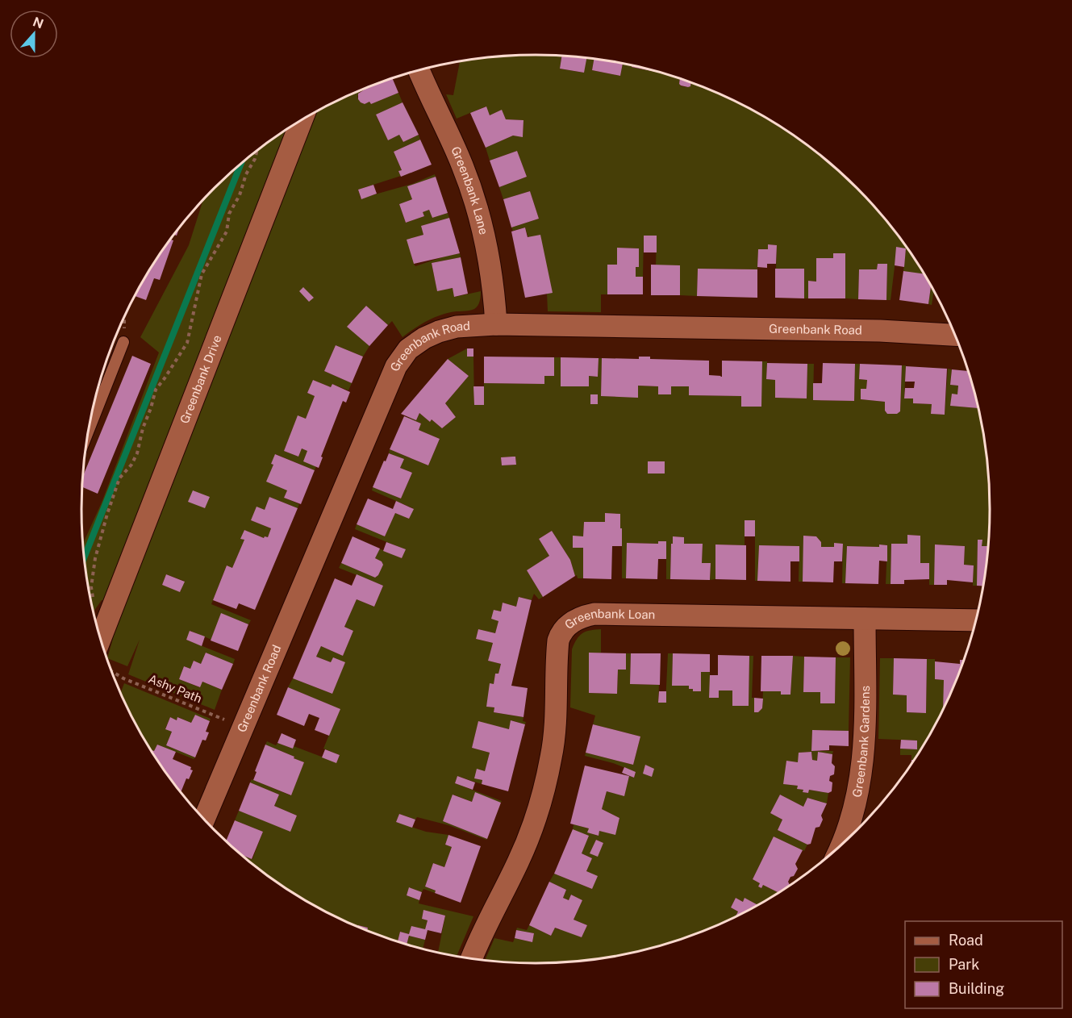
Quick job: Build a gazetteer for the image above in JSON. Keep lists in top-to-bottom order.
{
  "streets": {
    "street": [
      "Greenbank Lane",
      "Greenbank Road",
      "Greenbank Drive",
      "Greenbank Loan",
      "Greenbank Gardens"
    ],
    "path": ["Ashy Path"]
  },
  "crossings": [
    ["Greenbank Lane", "Greenbank Road"],
    ["Greenbank Road", "Ashy Path"],
    ["Greenbank Loan", "Greenbank Gardens"]
  ],
  "legend": ["Road", "Park", "Building"],
  "north": "top"
}
